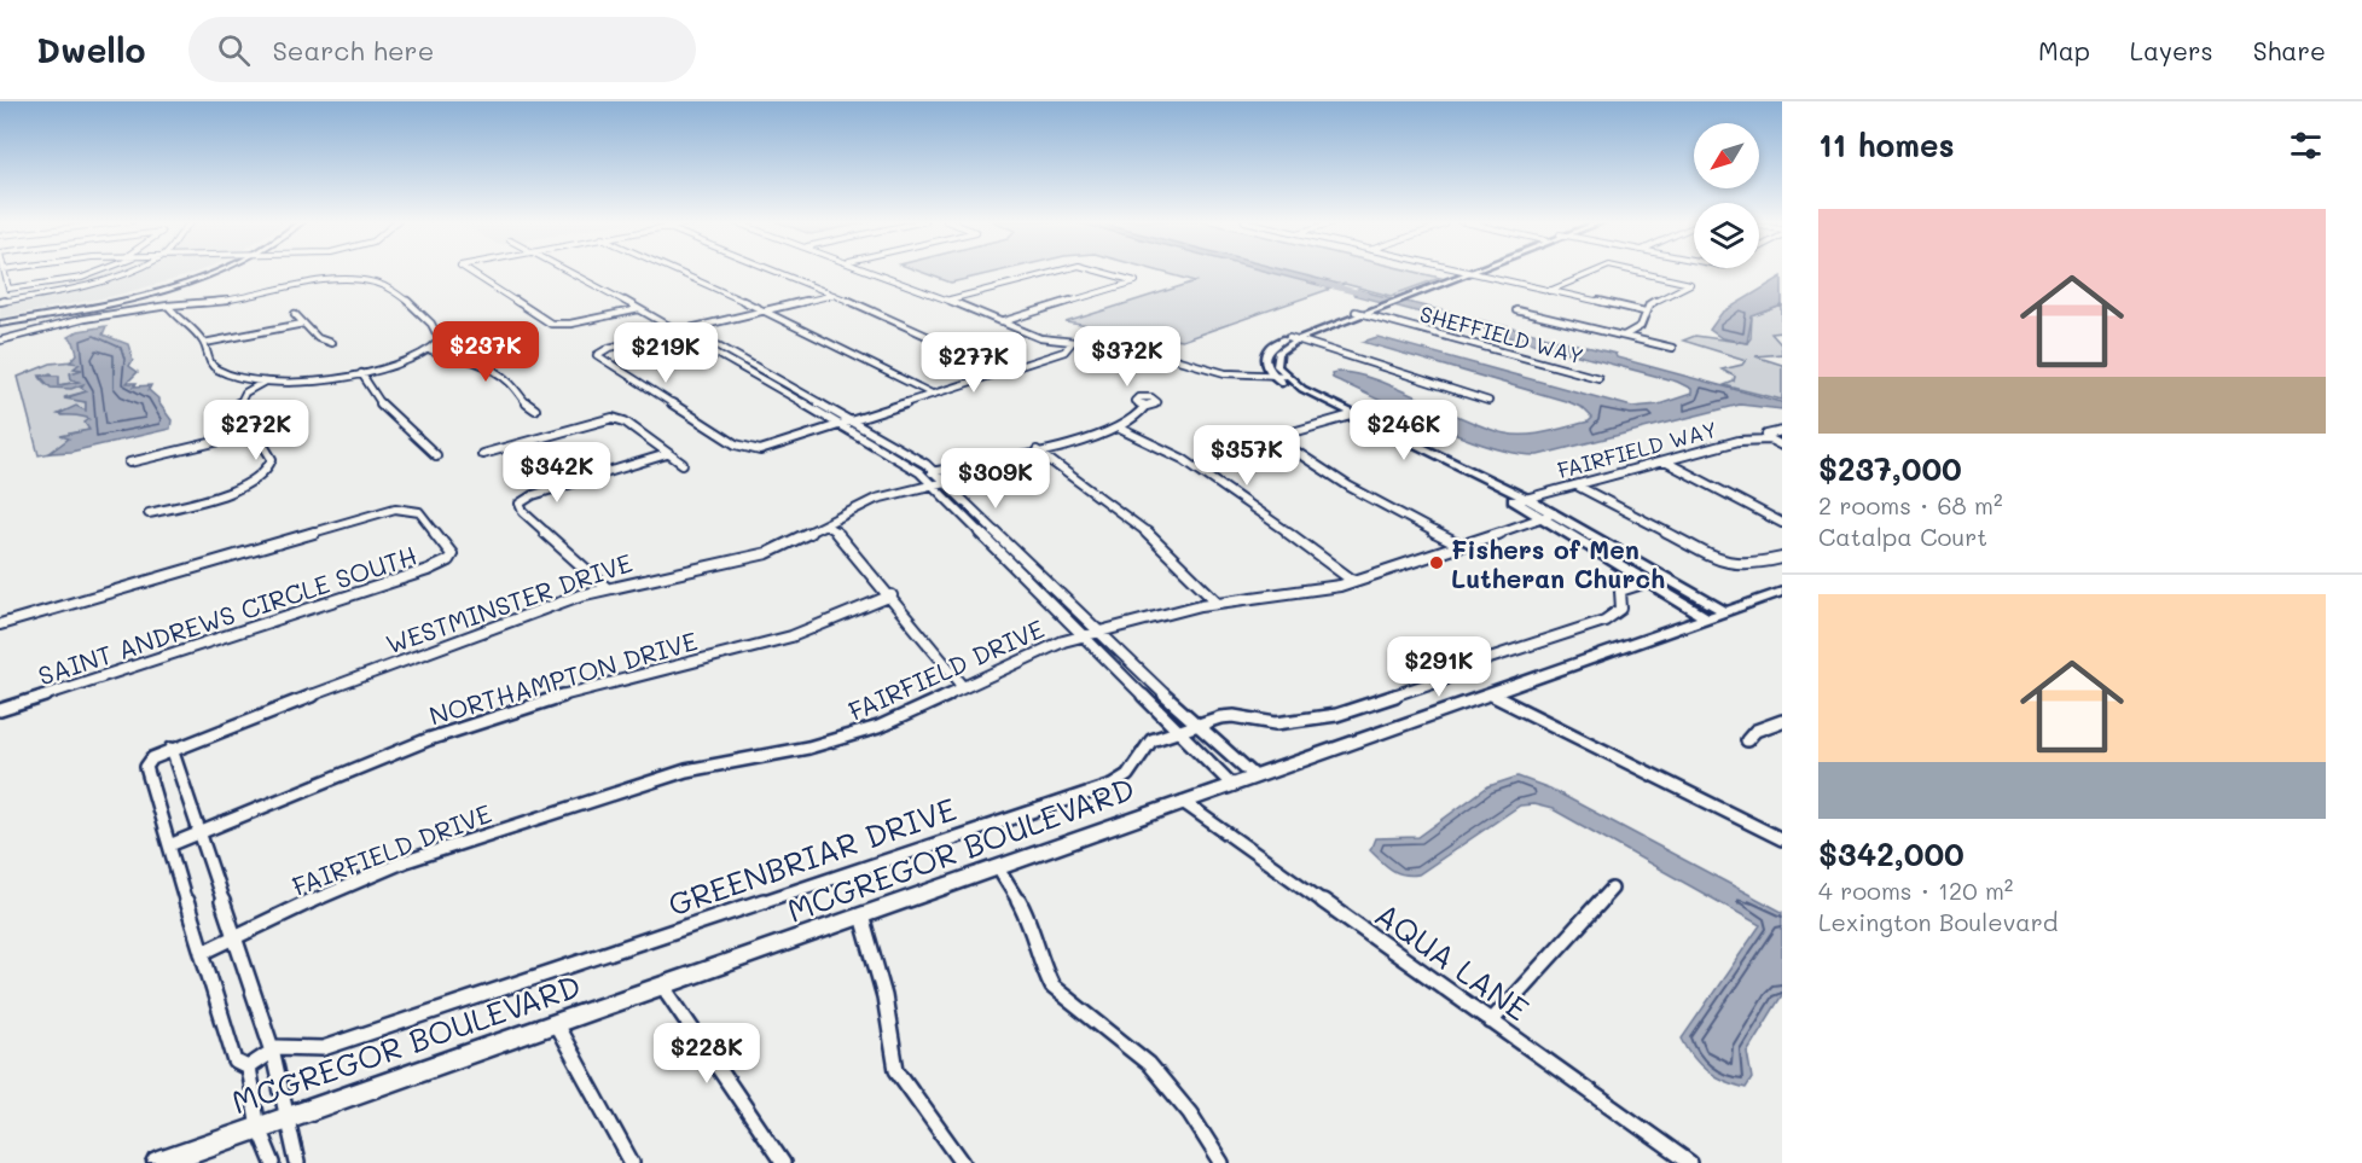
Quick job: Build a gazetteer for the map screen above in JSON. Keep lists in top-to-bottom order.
{
  "streets": {
    "street": [
      "SHEFFIELD WAY",
      "FAIRFIELD WAY",
      "WESTMINSTER DRIVE",
      "SAINT ANDREWS CIRCLE SOUTH",
      "FAIRFIELD DRIVE",
      "NORTHAMPTON DRIVE",
      "MCGREGOR BOULEVARD",
      "GREENBRIAR DRIVE",
      "AQUA LANE"
    ]
  },
  "crossings": [
    ["WESTMINSTER DRIVE", "NORTHAMPTON DRIVE"],
    ["MCGREGOR BOULEVARD", "AQUA LANE"]
  ],
  "places": ["Fishers of Men Lutheran Church"],
  "north": "bottom left",
  "page": {
    "header": "Dwello",
    "search": "Search here",
    "nav": ["Map", "Layers", "Share"],
    "heading": "11 homes",
    "list": [
      {
        "name": "$237,000",
        "note": "2 rooms · 68 m² · Catalpa Court"
      },
      {
        "name": "$342,000",
        "note": "4 rooms · 120 m² · Lexington Boulevard"
      }
    ],
    "price": [
      "$237K",
      "$219K",
      "$372K",
      "$277K",
      "$272K",
      "$246K",
      "$357K",
      "$342K",
      "$309K",
      "$291K",
      "$228K"
    ]
  }
}
